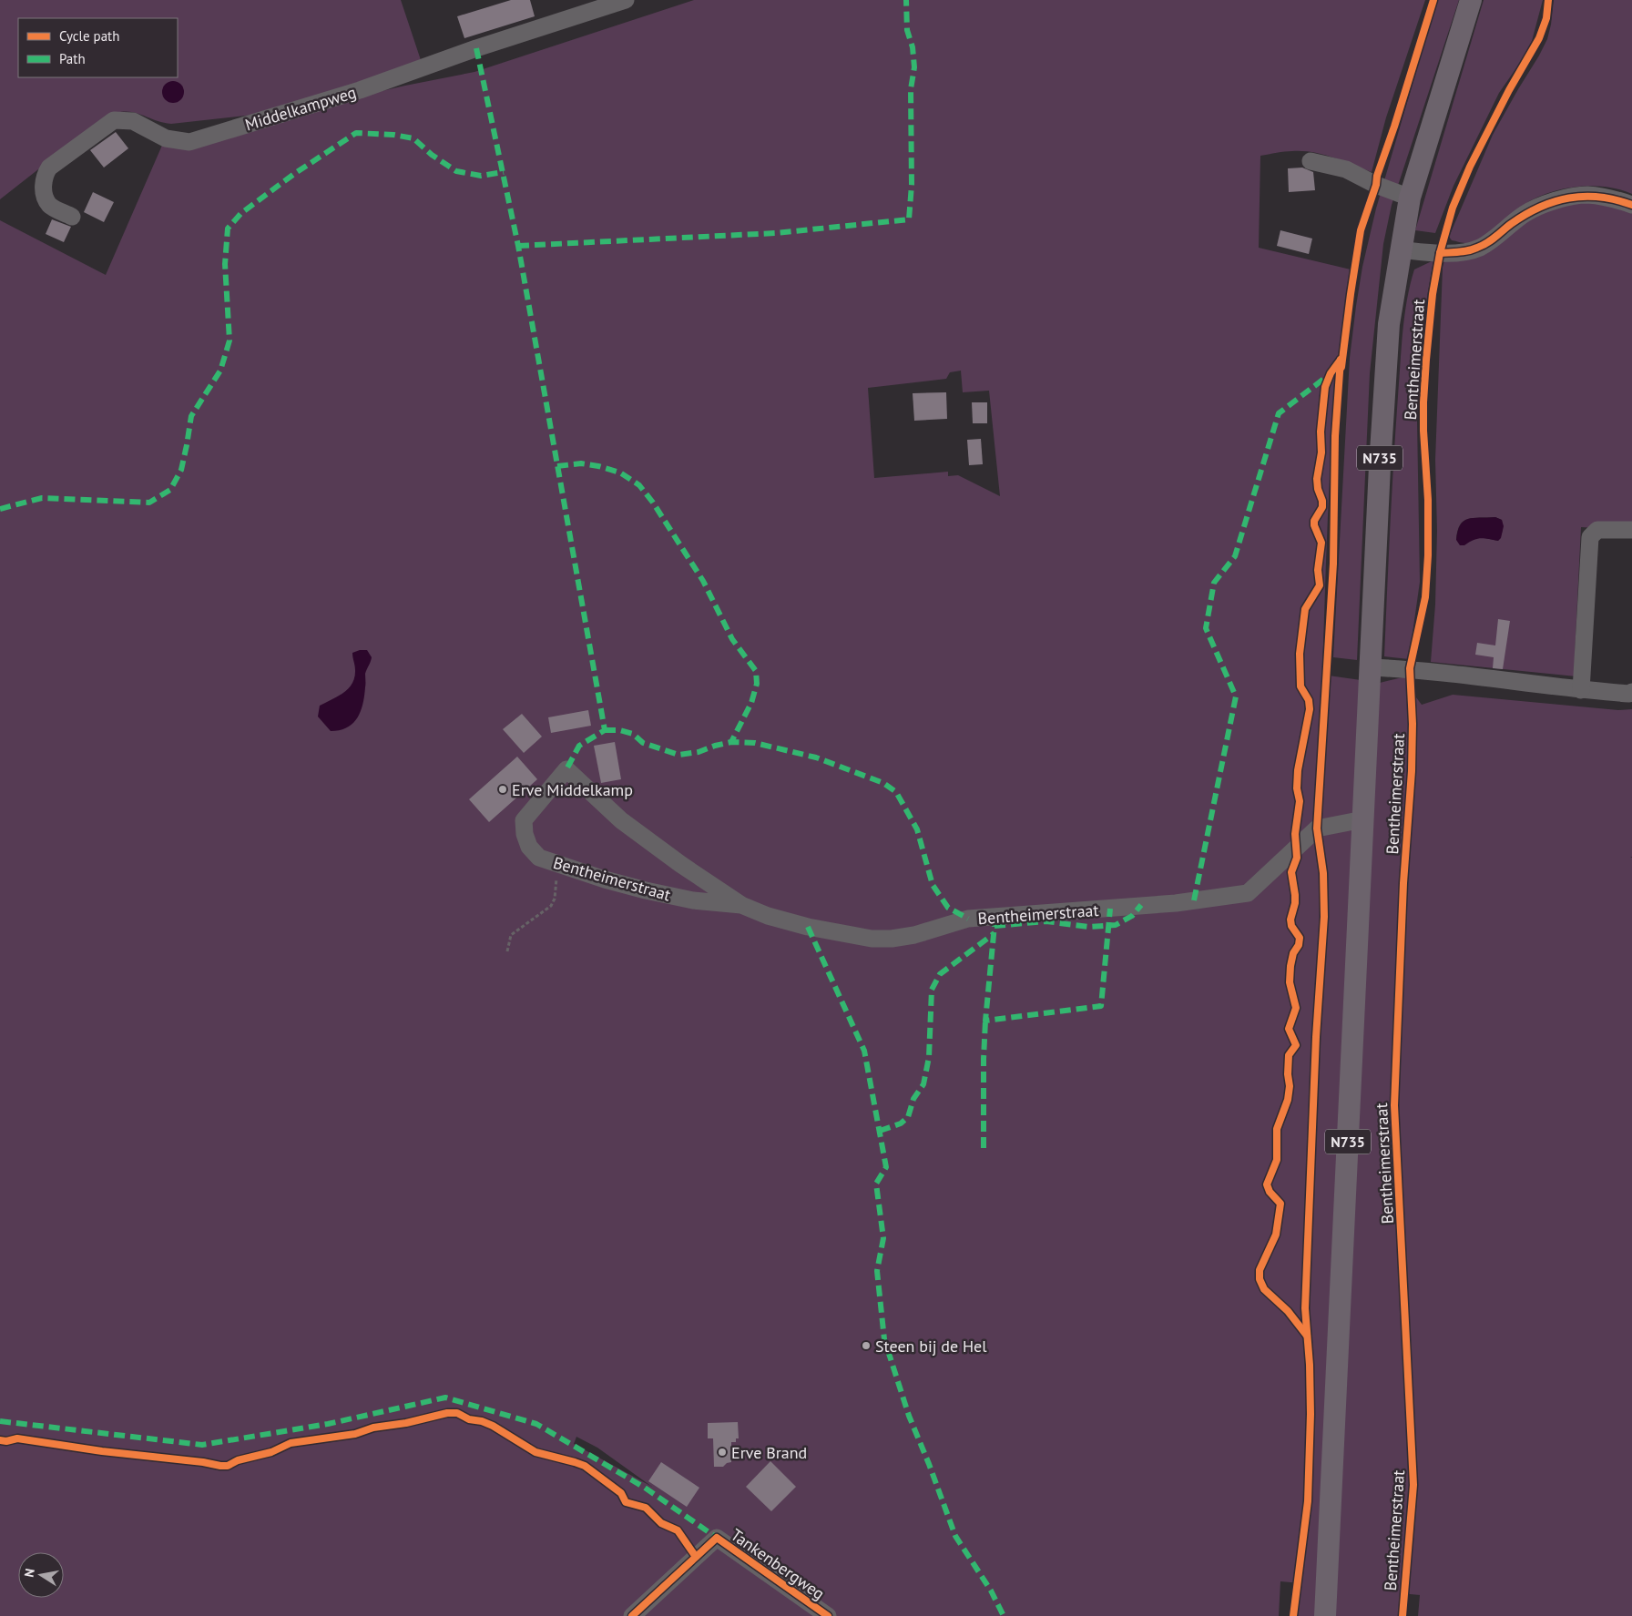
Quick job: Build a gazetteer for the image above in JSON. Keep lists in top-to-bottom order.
{
  "streets": {
    "main road": ["Bentheimerstraat", "N735"],
    "street": ["Middelkampweg", "Tankenbergweg"]
  },
  "places": ["Erve Middelkamp", "Steen bij de Hel", "Erve Brand"],
  "legend": ["Cycle path", "Path"],
  "north": "left"
}
